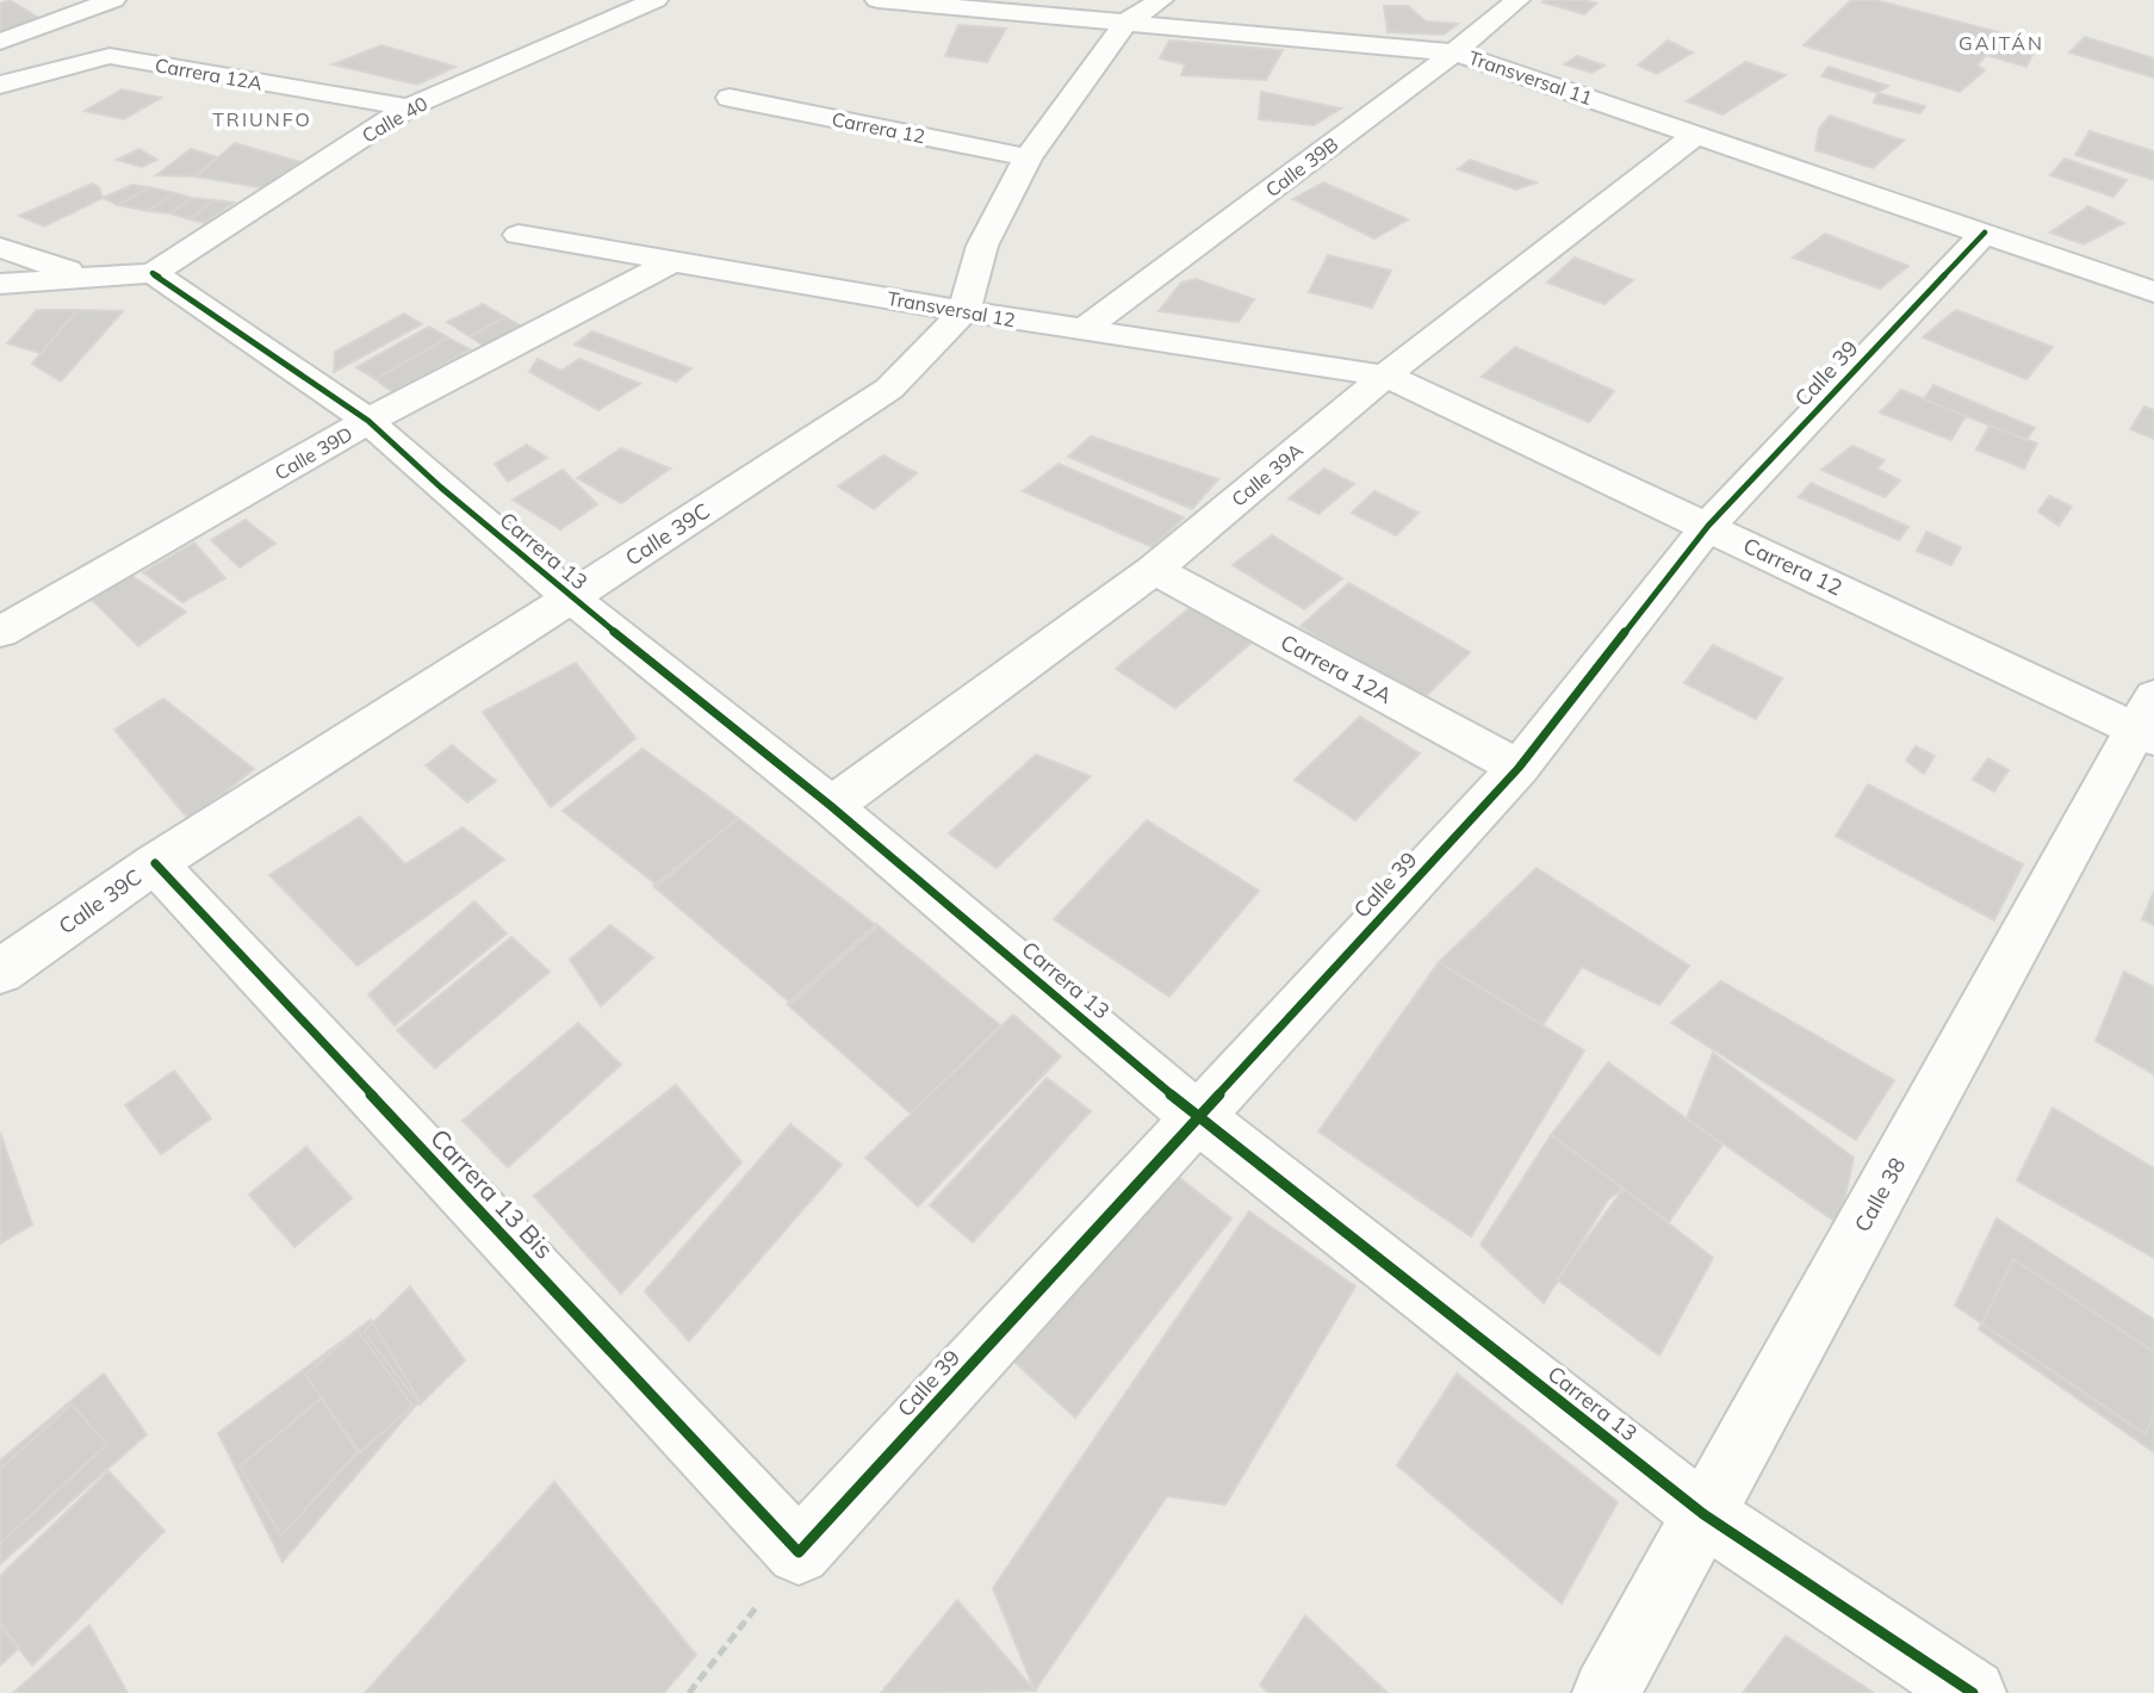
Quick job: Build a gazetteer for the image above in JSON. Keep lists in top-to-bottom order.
{
  "streets": {
    "street": [
      "Carrera 12A",
      "Transversal 11",
      "Calle 40",
      "Carrera 12",
      "Calle 39B",
      "Transversal 12",
      "Calle 39",
      "Calle 39D",
      "Calle 39A",
      "Calle 39C",
      "Carrera 13",
      "Carrera 13 Bis",
      "Calle 38"
    ]
  },
  "crossings": [
    ["Carrera 12A", "Calle 40"],
    ["Carrera 12A", "Calle 39"],
    ["Carrera 12A", "Calle 39A"],
    ["Transversal 11", "Calle 39B"],
    ["Transversal 11", "Calle 39"],
    ["Transversal 11", "Calle 39A"],
    ["Transversal 11", "Calle 39C"],
    ["Calle 40", "Carrera 13"],
    ["Carrera 12", "Transversal 12"],
    ["Carrera 12", "Calle 39"],
    ["Carrera 12", "Calle 39A"],
    ["Carrera 12", "Calle 39C"],
    ["Carrera 12", "Calle 38"],
    ["Calle 39B", "Transversal 12"],
    ["Transversal 12", "Calle 39D"],
    ["Transversal 12", "Calle 39A"],
    ["Transversal 12", "Calle 39C"],
    ["Calle 39", "Carrera 13"],
    ["Calle 39", "Carrera 13 Bis"],
    ["Calle 39D", "Carrera 13"],
    ["Calle 39A", "Carrera 13"],
    ["Calle 39C", "Carrera 13"],
    ["Calle 39C", "Carrera 13 Bis"],
    ["Carrera 13", "Calle 38"]
  ],
  "districts": ["GAITÁN", "TRIUNFO"]
}
